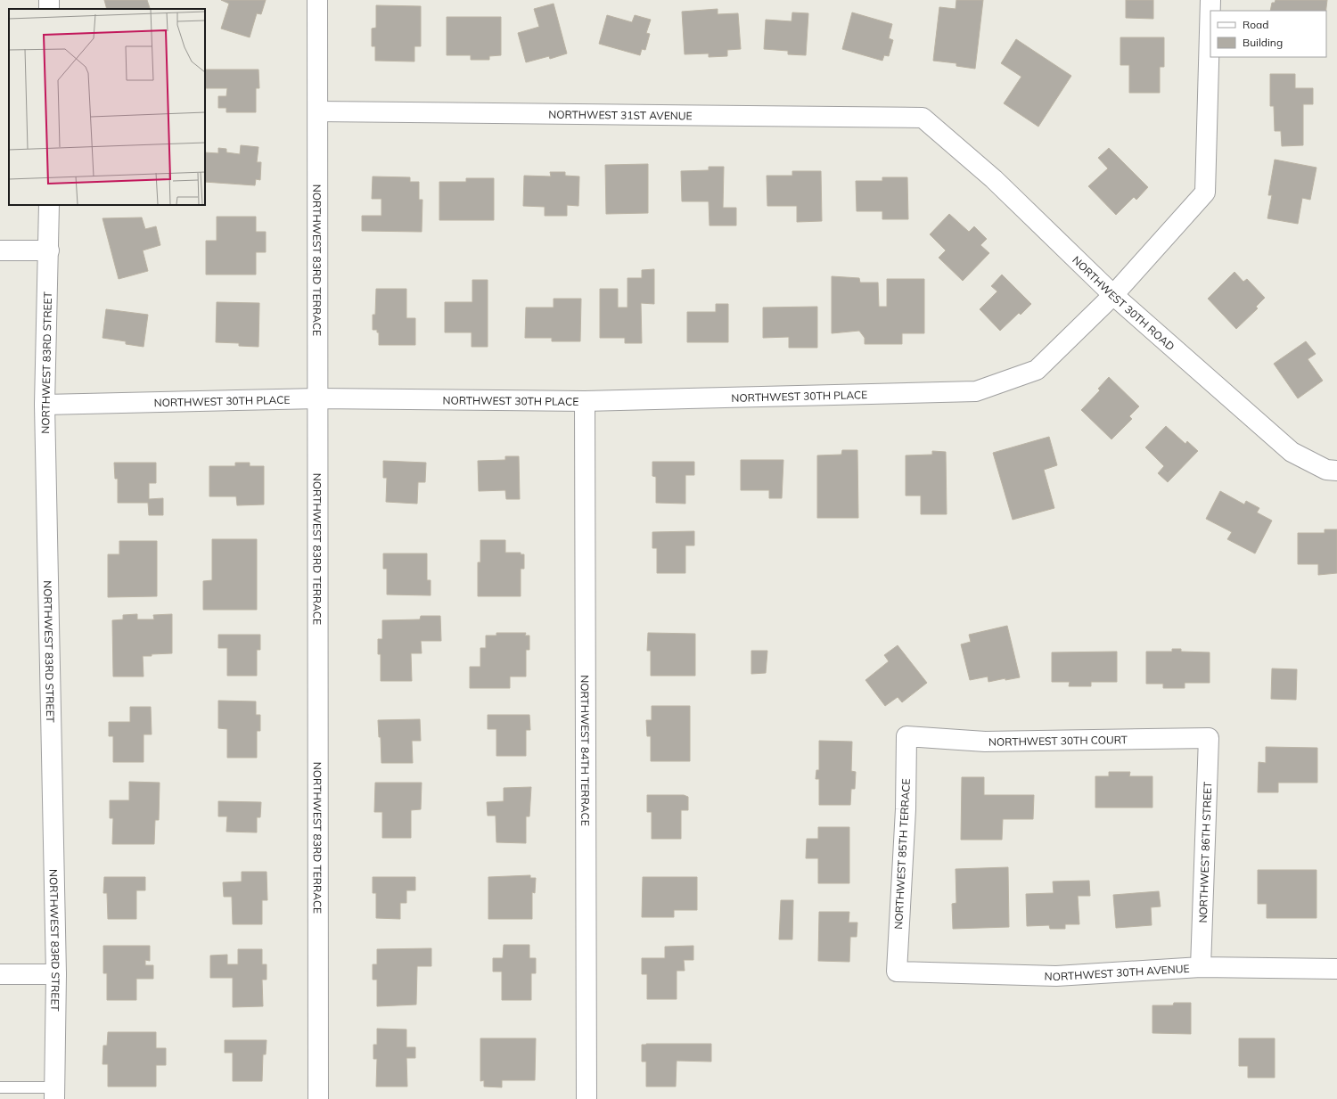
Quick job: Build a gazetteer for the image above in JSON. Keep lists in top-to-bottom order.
{
  "streets": {
    "street": [
      "NORTHWEST 31ST AVENUE",
      "NORTHWEST 83RD TERRACE",
      "NORTHWEST 30TH ROAD",
      "NORTHWEST 83RD STREET",
      "NORTHWEST 30TH PLACE",
      "NORTHWEST 30TH COURT",
      "NORTHWEST 84TH TERRACE",
      "NORTHWEST 86TH STREET",
      "NORTHWEST 85TH TERRACE",
      "NORTHWEST 30TH AVENUE"
    ]
  },
  "crossings": [
    ["NORTHWEST 31ST AVENUE", "NORTHWEST 83RD TERRACE"],
    ["NORTHWEST 31ST AVENUE", "NORTHWEST 30TH ROAD"],
    ["NORTHWEST 83RD TERRACE", "NORTHWEST 30TH PLACE"],
    ["NORTHWEST 30TH ROAD", "NORTHWEST 30TH PLACE"],
    ["NORTHWEST 83RD STREET", "NORTHWEST 30TH PLACE"],
    ["NORTHWEST 30TH PLACE", "NORTHWEST 84TH TERRACE"],
    ["NORTHWEST 30TH COURT", "NORTHWEST 86TH STREET"],
    ["NORTHWEST 30TH COURT", "NORTHWEST 85TH TERRACE"],
    ["NORTHWEST 86TH STREET", "NORTHWEST 30TH AVENUE"],
    ["NORTHWEST 85TH TERRACE", "NORTHWEST 30TH AVENUE"]
  ],
  "legend": ["Road", "Building"]
}
